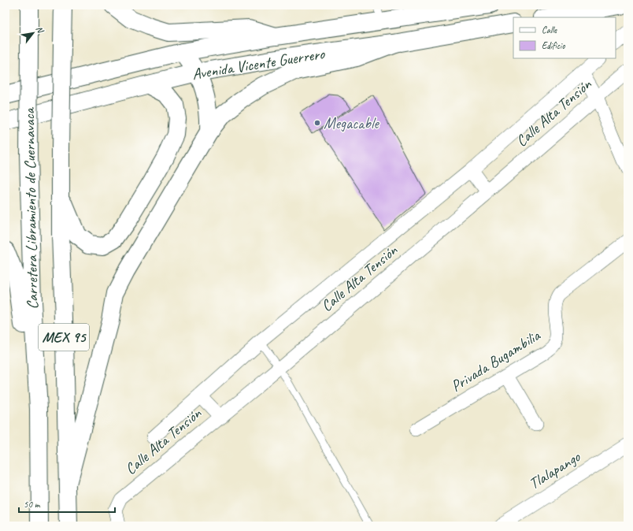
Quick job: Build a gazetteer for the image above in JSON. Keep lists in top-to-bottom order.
{
  "streets": {
    "main road": ["Avenida Vicente Guerrero", "Carretera Libramiento de Cuernavaca", "MEX 95"],
    "street": ["Calle Alta Tensión", "Privada Bugambilia", "Tlalapango"]
  },
  "places": ["Megacable"],
  "legend": ["Calle", "Edificio"],
  "scale_bar": "50 m",
  "north": "top right"
}
